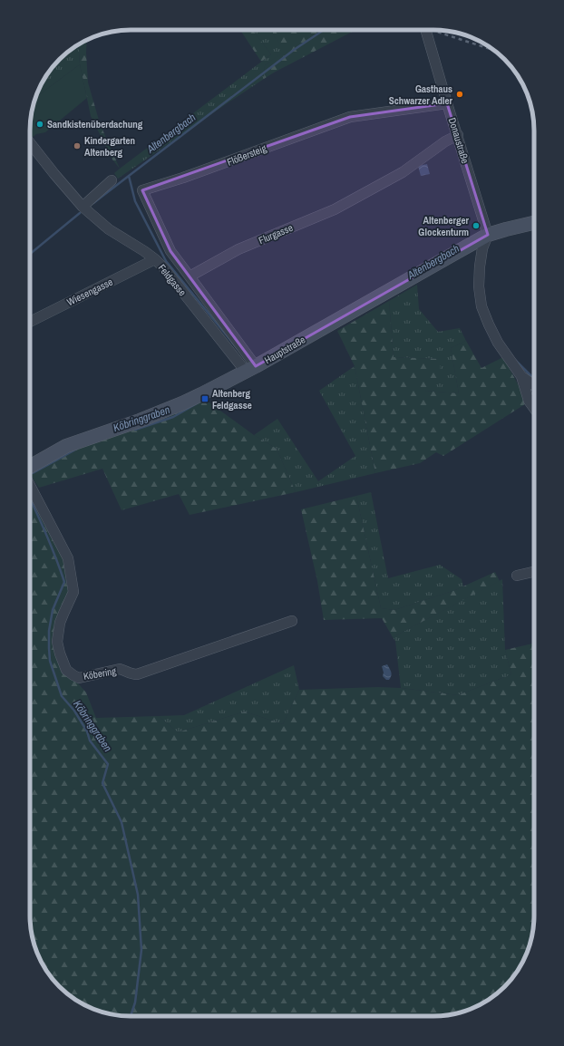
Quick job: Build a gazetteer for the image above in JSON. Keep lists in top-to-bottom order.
{
  "streets": {
    "main road": ["Hauptstraße"],
    "street": [
      "Donaustraße",
      "Flößersteig",
      "Flurgasse",
      "Feldgasse",
      "Wiesengasse",
      "Köbering"
    ]
  },
  "crossings": [
    ["Donaustraße", "Flößersteig"],
    ["Donaustraße", "Flurgasse"],
    ["Donaustraße", "Hauptstraße"],
    ["Flößersteig", "Flurgasse"],
    ["Feldgasse", "Wiesengasse"],
    ["Feldgasse", "Hauptstraße"]
  ],
  "water": ["Altenbergbach", "Köbringgraben"],
  "places": {
    "other": [
      "Gasthaus Schwarzer Adler",
      "Sandkistenüberdachung",
      "Kindergarten Altenberg",
      "Altenberger Glockenturm"
    ],
    "transit": ["Altenberg Feldgasse"]
  }
}
